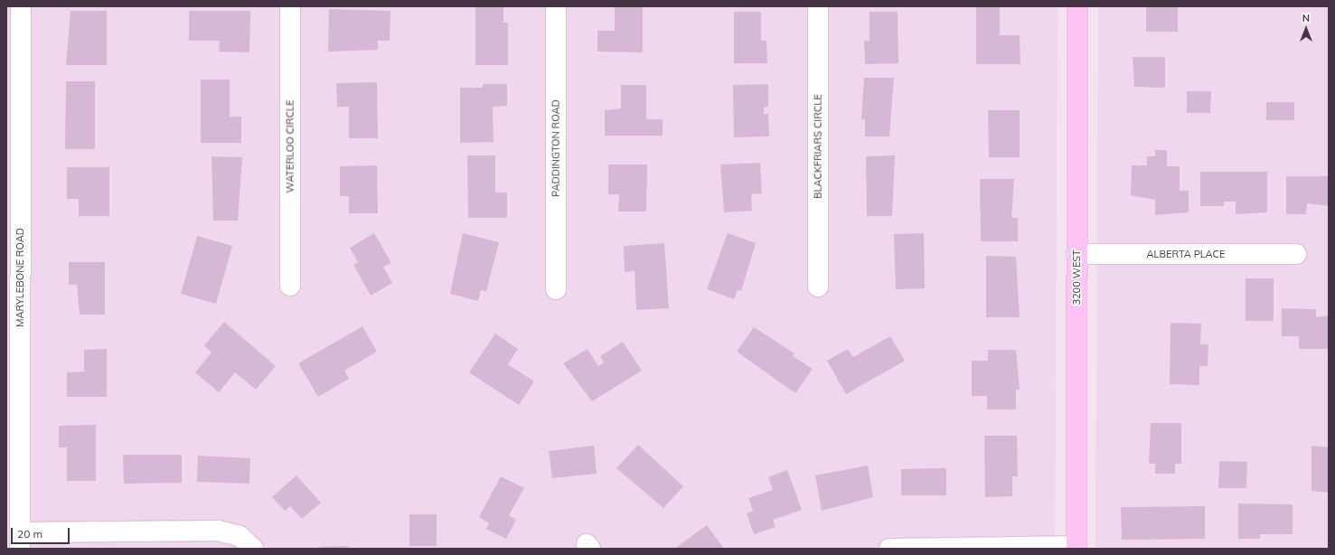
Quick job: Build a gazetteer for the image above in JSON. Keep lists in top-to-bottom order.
{
  "streets": {
    "street": [
      "WATERLOO CIRCLE",
      "BLACKFRIARS CIRCLE",
      "PADDINGTON ROAD",
      "ALBERTA PLACE",
      "MARYLEBONE ROAD",
      "3200 WEST"
    ]
  },
  "crossings": [
    ["ALBERTA PLACE", "3200 WEST"]
  ],
  "scale_bar": "20 m",
  "north": "top"
}
